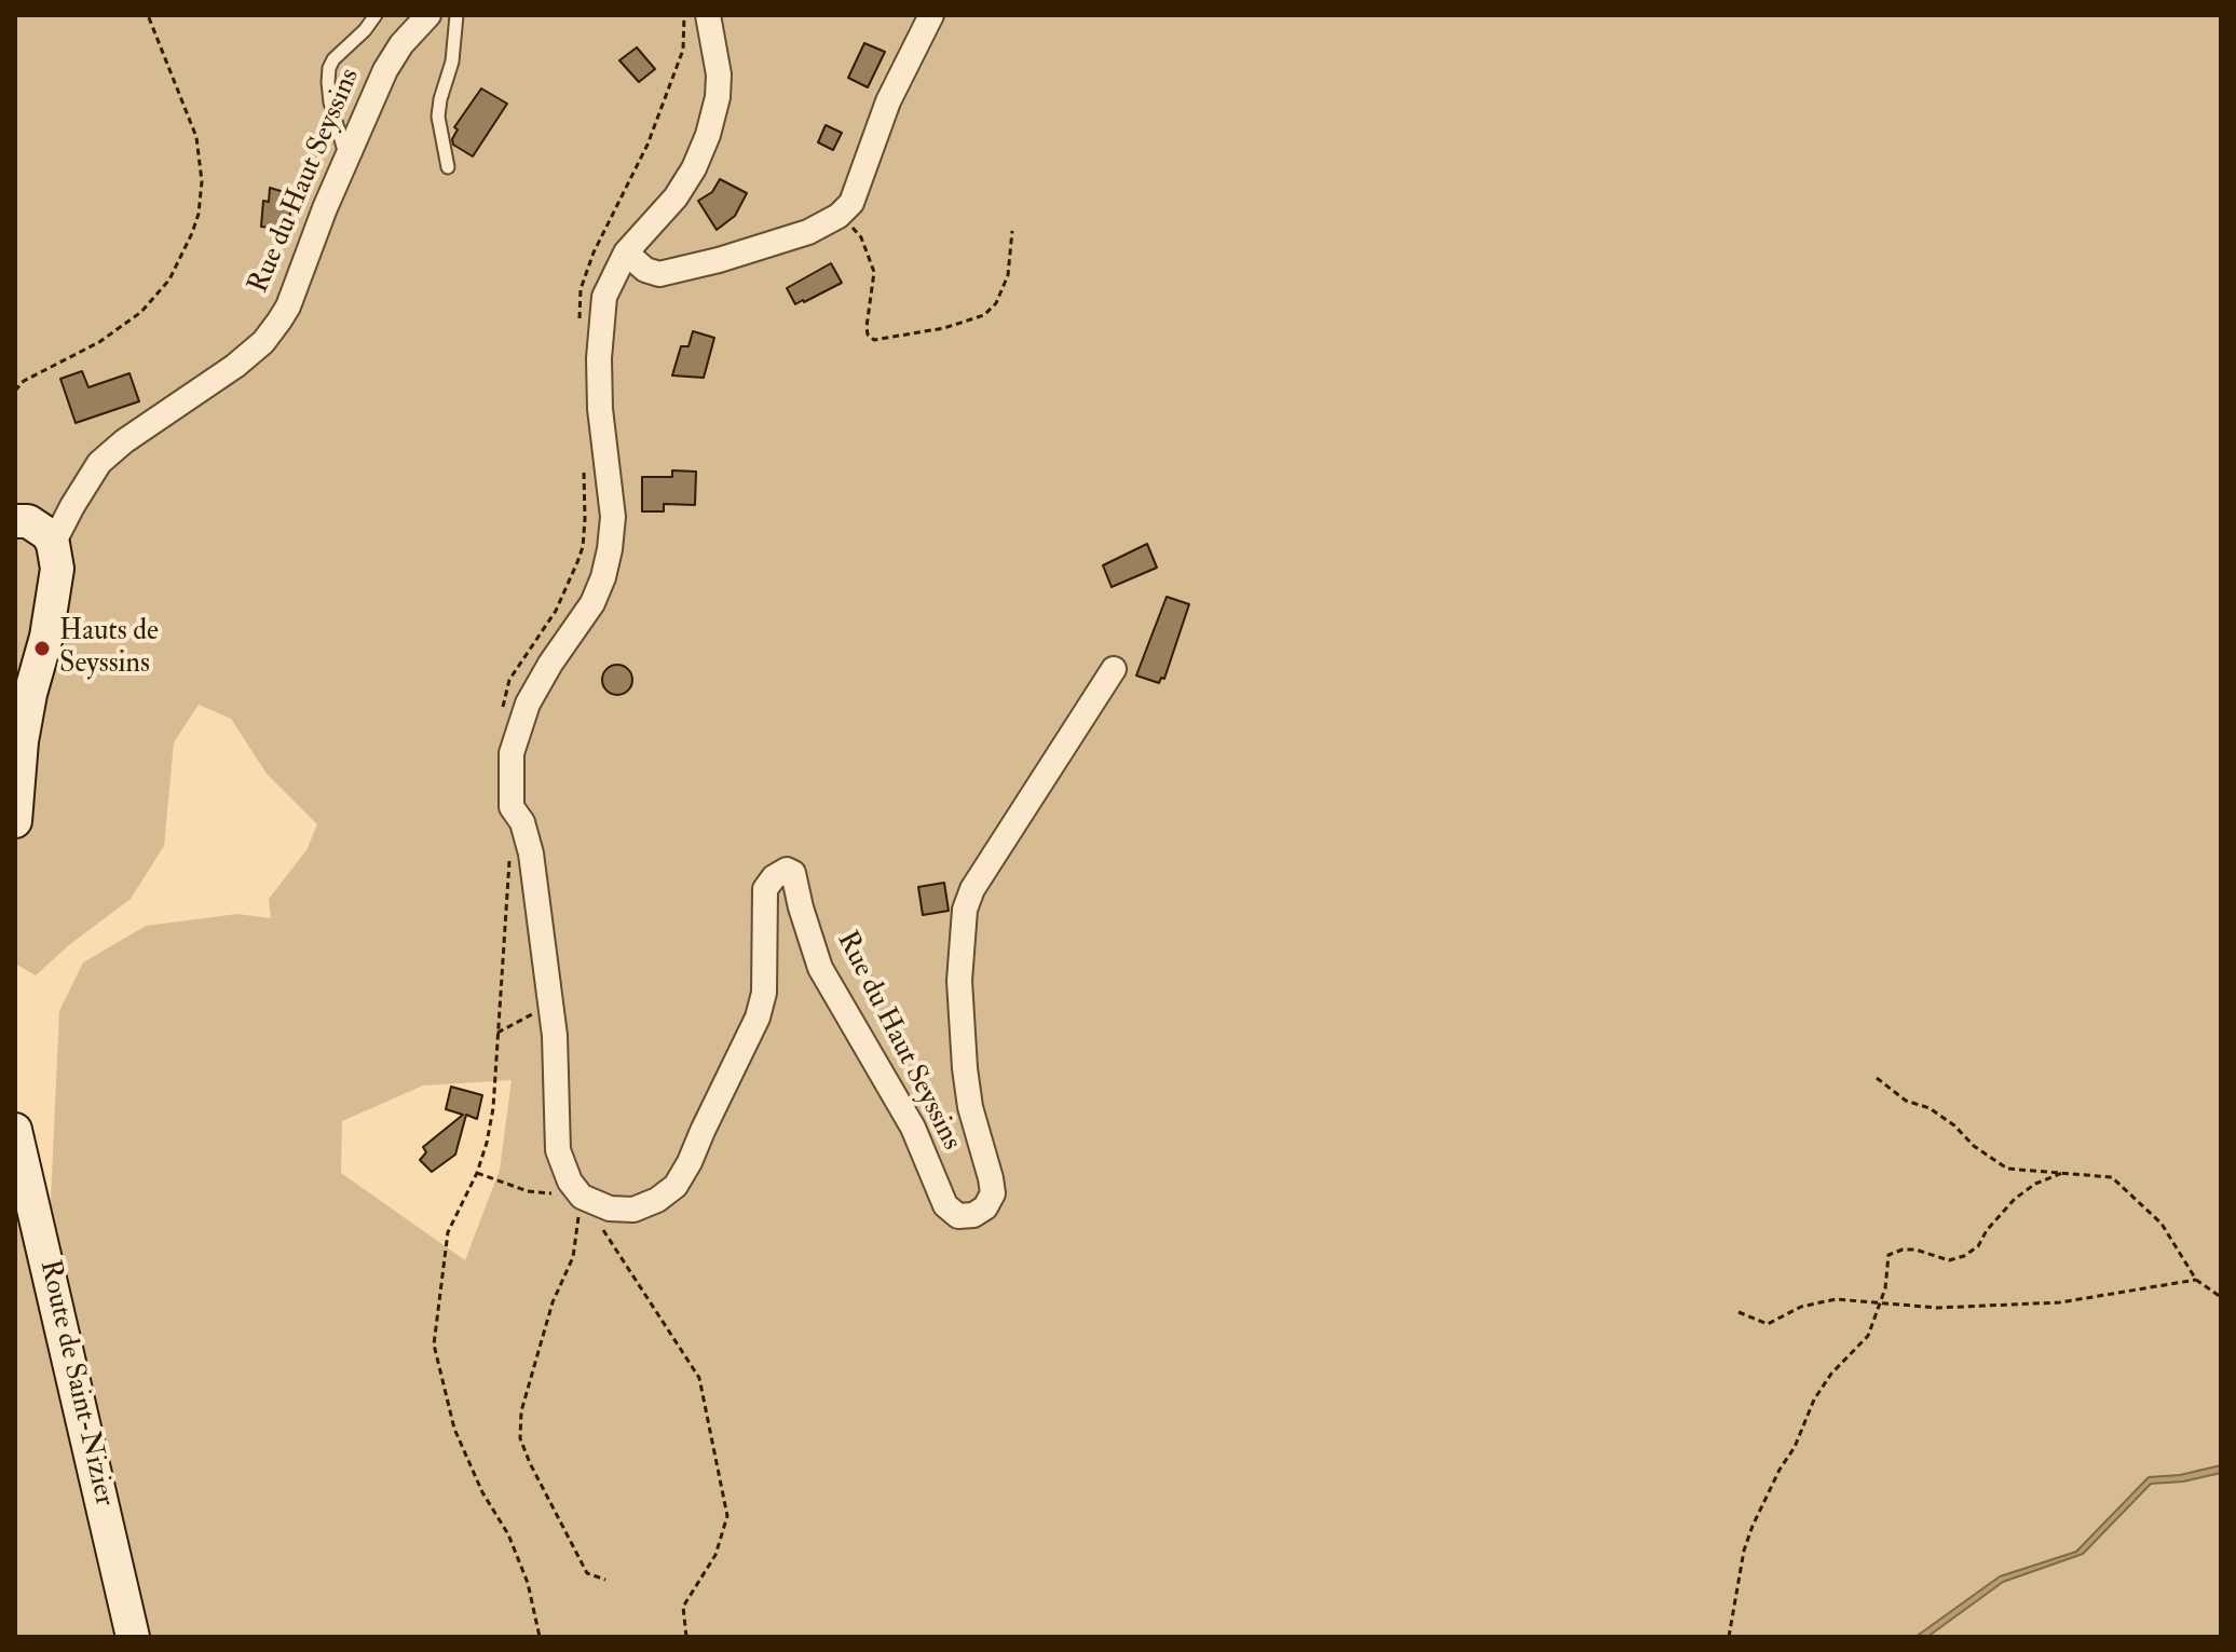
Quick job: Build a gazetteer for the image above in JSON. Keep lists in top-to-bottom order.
{
  "streets": {
    "main road": ["Route de Saint-Nizier"],
    "street": ["Rue du Haut Seyssins"]
  },
  "places": ["Hauts de Seyssins"]
}
